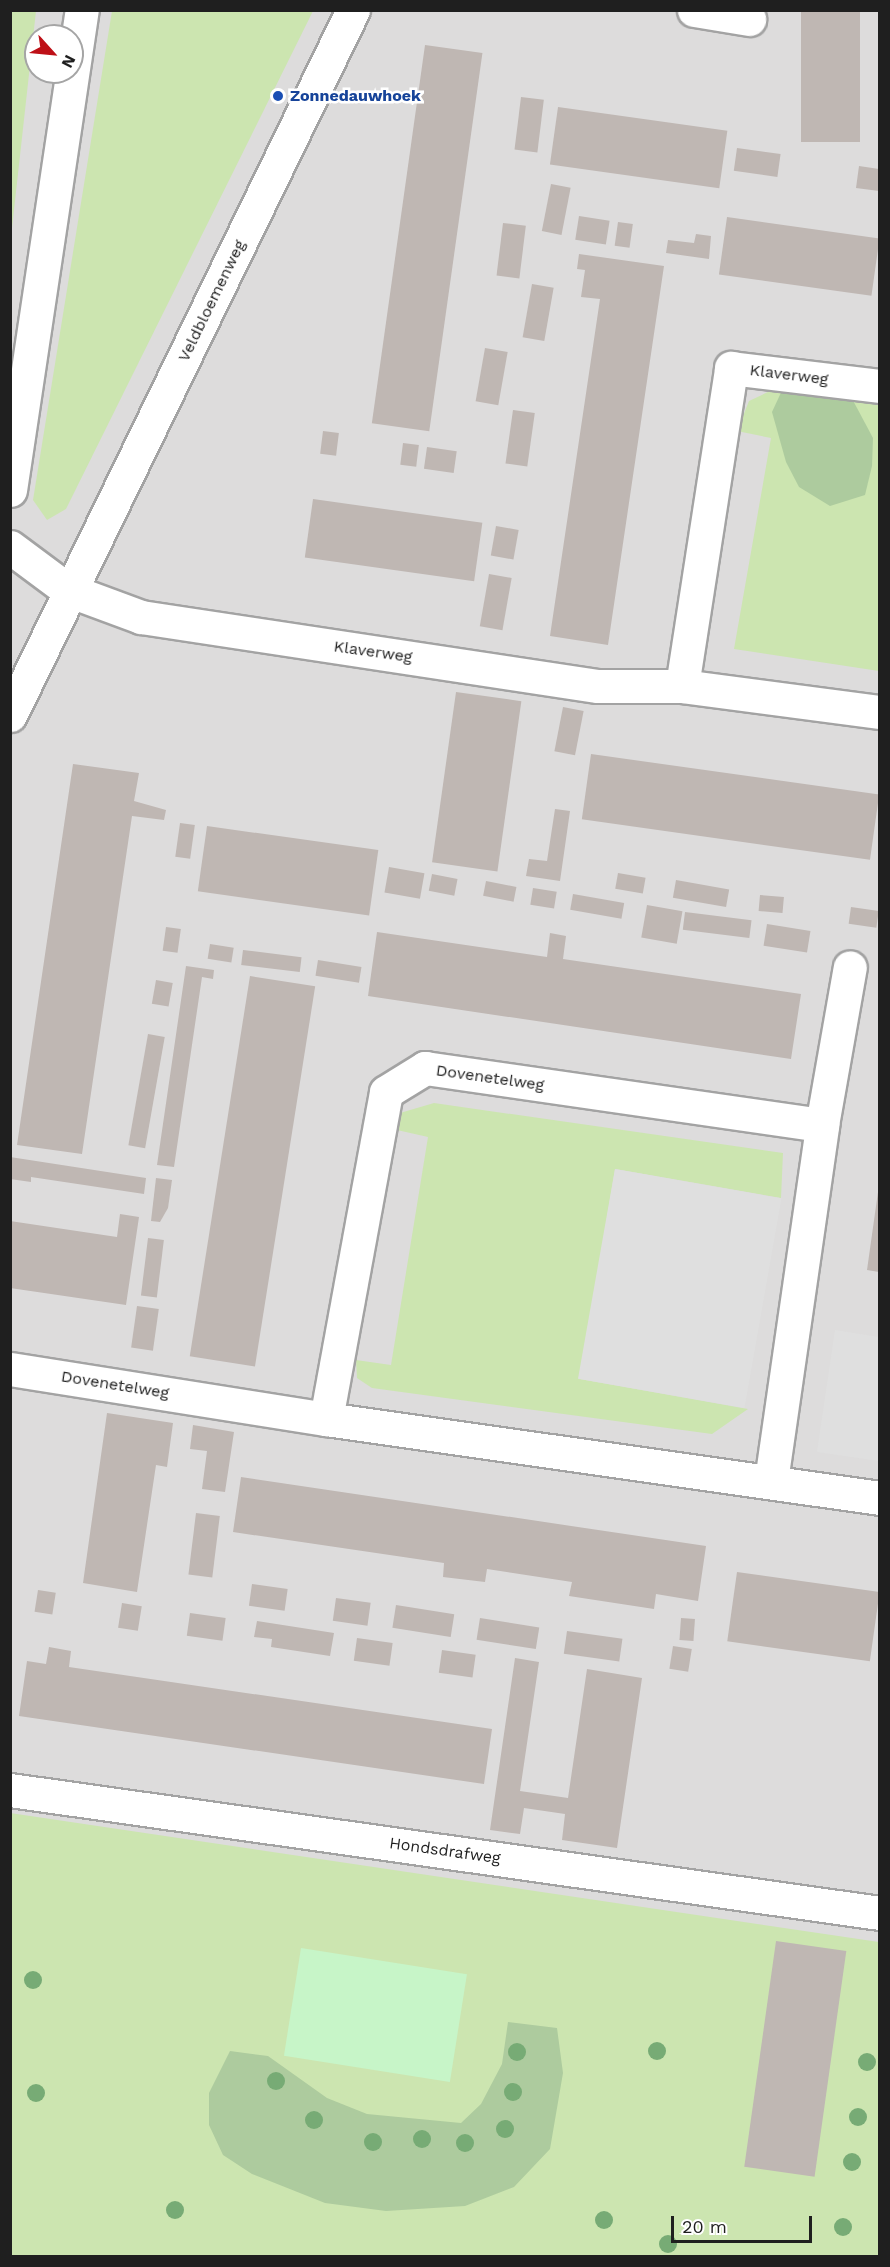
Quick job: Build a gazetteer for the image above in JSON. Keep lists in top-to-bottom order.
{
  "streets": {
    "street": [
      "Veldbloemenweg",
      "Klaverweg",
      "Dovenetelweg",
      "Hondsdrafweg"
    ]
  },
  "crossings": [
    ["Veldbloemenweg", "Klaverweg"]
  ],
  "places": ["Zonnedauwhoek"],
  "scale_bar": "20 m",
  "north": "bottom right"
}
